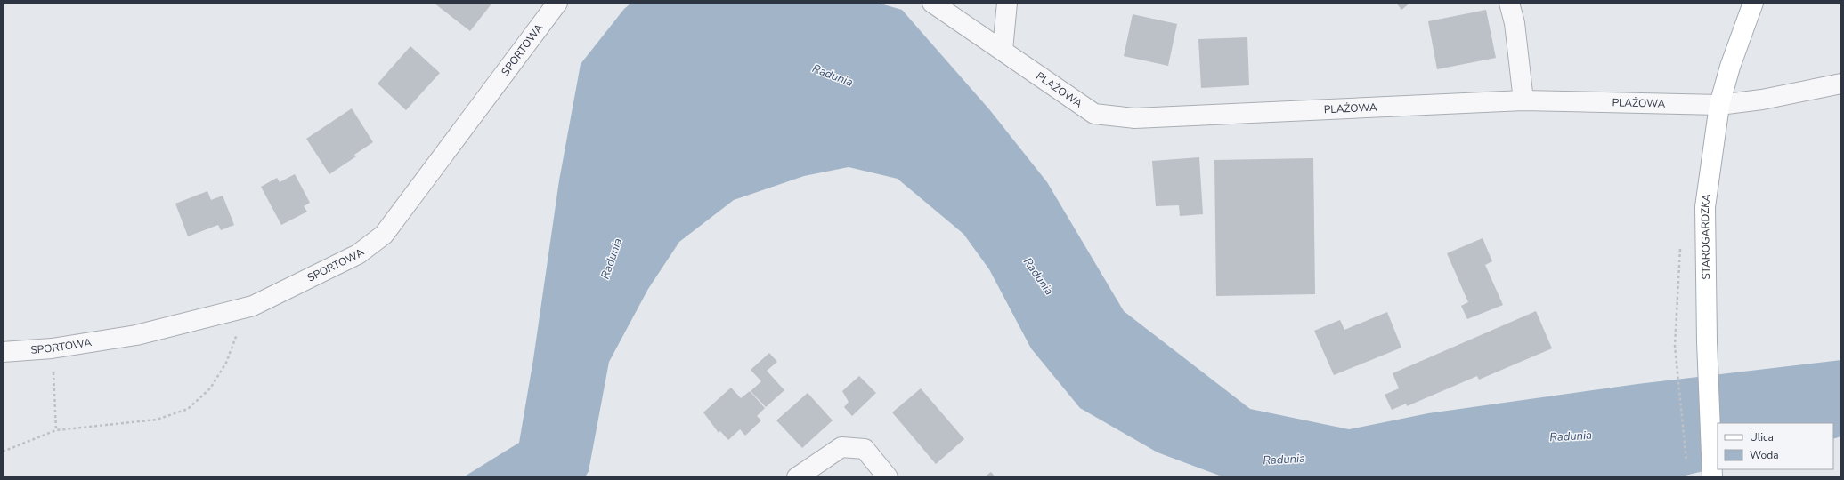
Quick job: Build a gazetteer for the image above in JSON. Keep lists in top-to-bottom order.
{
  "streets": {
    "main road": ["STAROGARDZKA"],
    "street": ["SPORTOWA", "PLAŻOWA"]
  },
  "crossings": [
    ["PLAŻOWA", "STAROGARDZKA"]
  ],
  "water": ["Radunia"],
  "legend": ["Ulica", "Woda"]
}
